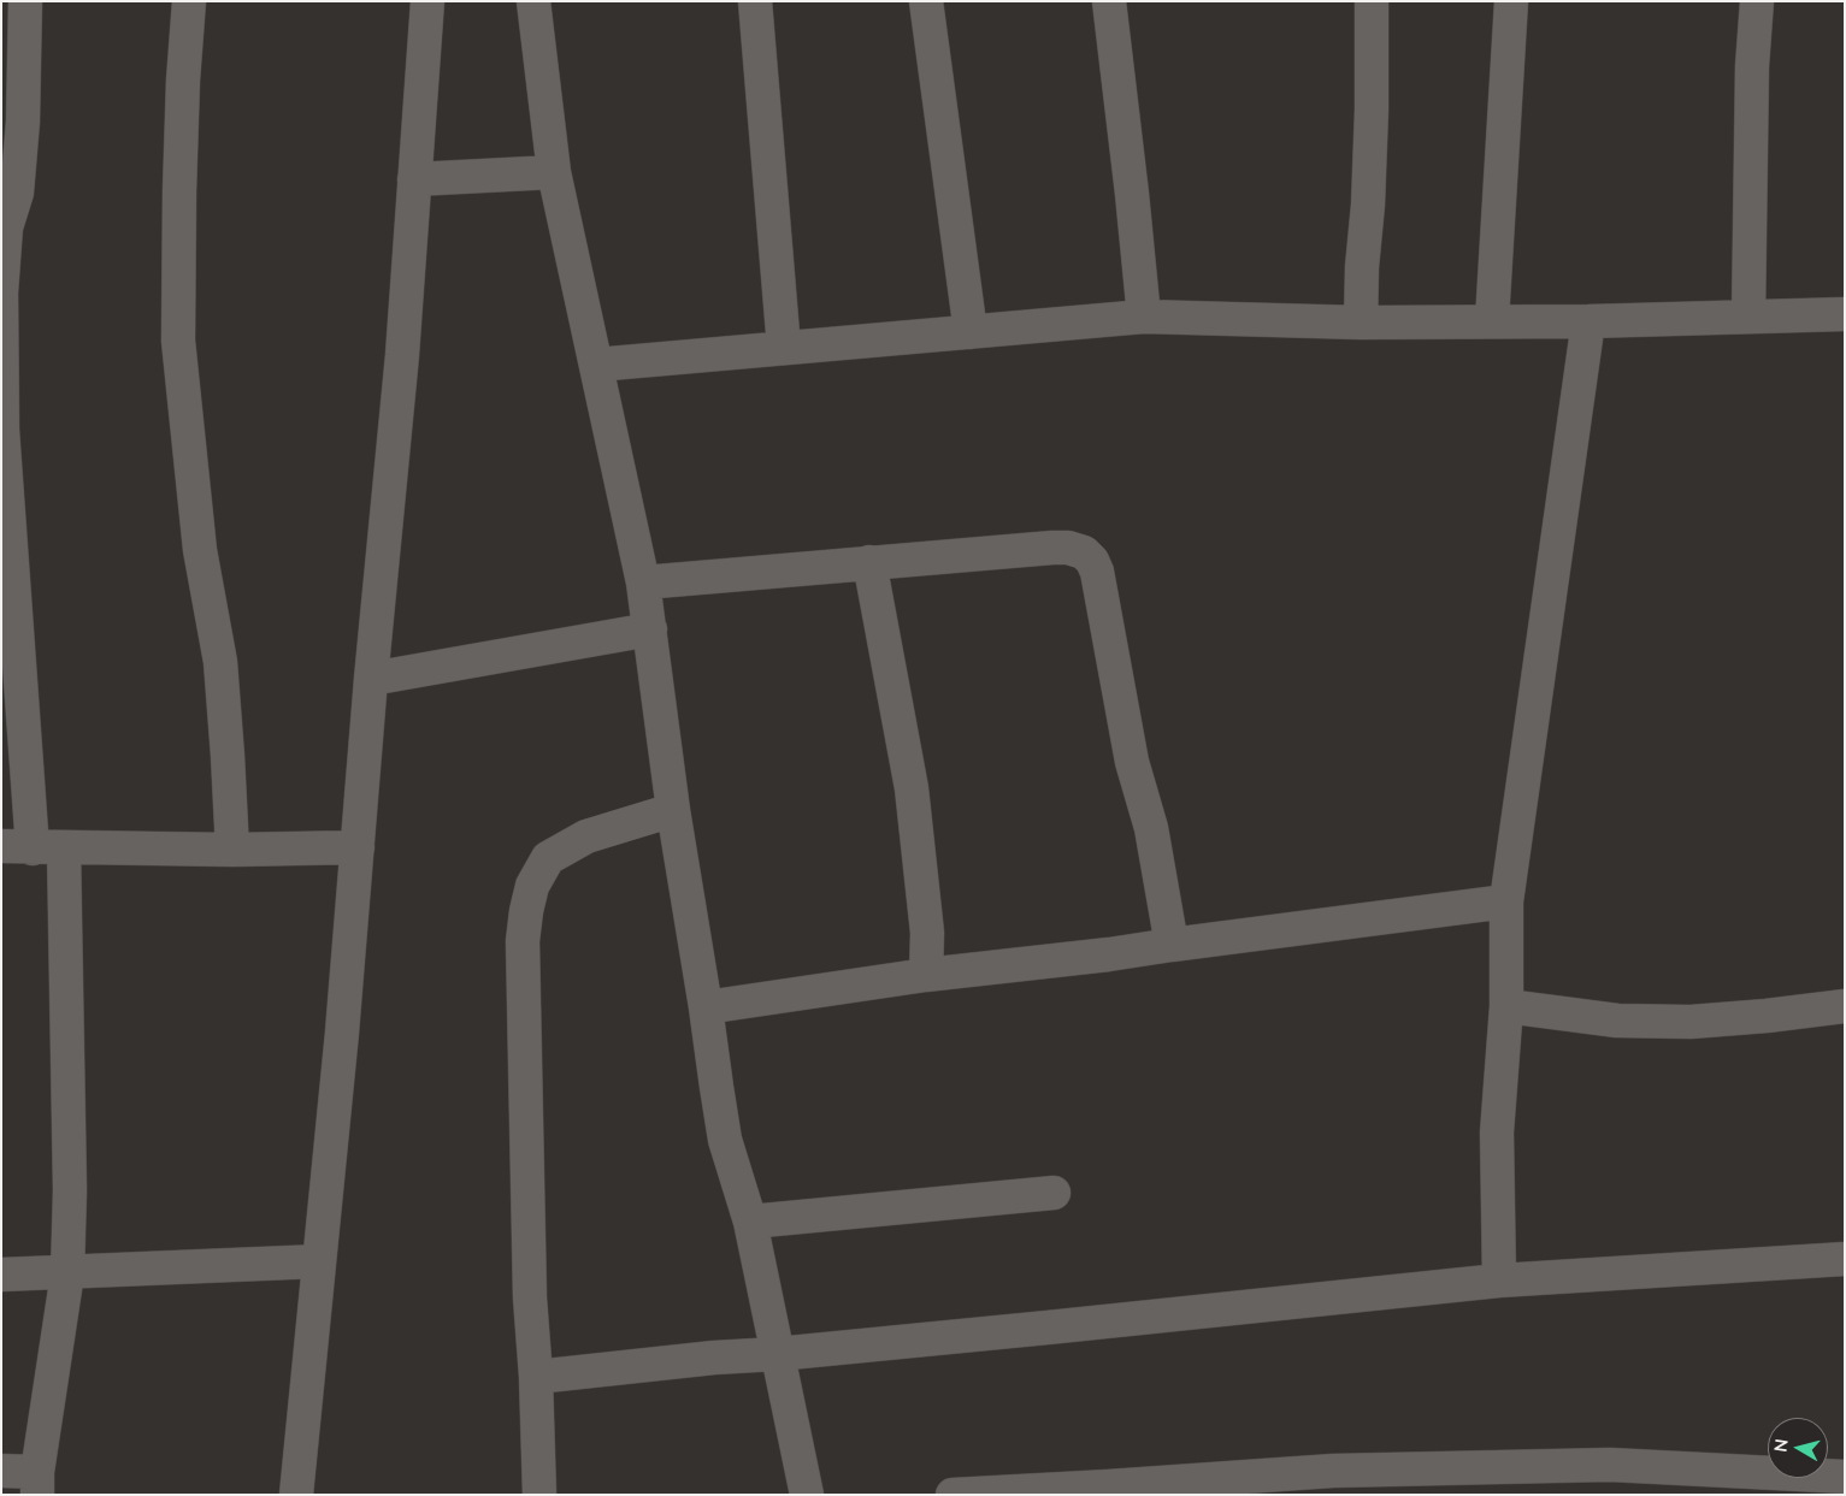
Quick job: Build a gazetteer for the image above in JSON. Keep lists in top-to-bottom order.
{
  "north": "left"
}
